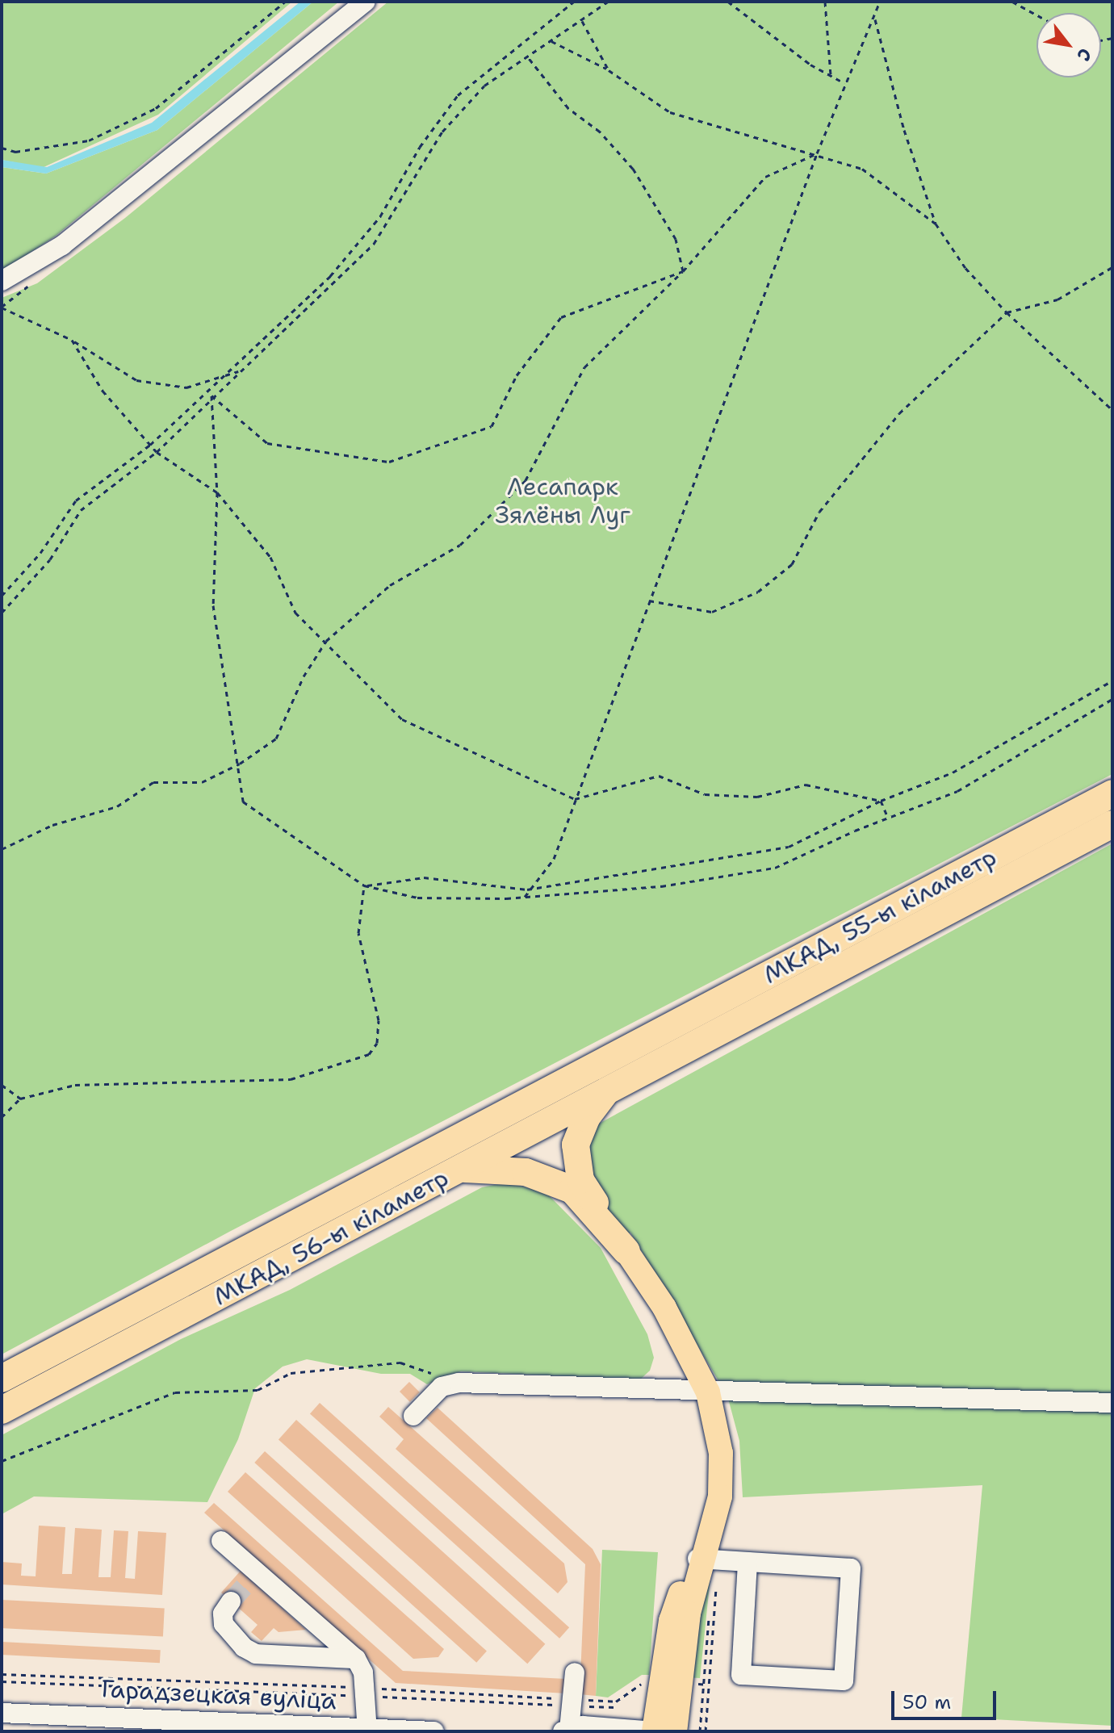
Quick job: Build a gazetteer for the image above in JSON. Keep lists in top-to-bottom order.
{
  "streets": {
    "highway": ["МКАД, 55-ы кіламетр", "МКАД, 56-ы кіламетр"],
    "street": ["Гарадзецкая вуліца"]
  },
  "crossings": [
    ["МКАД, 55-ы кіламетр", "МКАД, 56-ы кіламетр"]
  ],
  "parks": ["Лесапарк Зялёны Луг"],
  "scale_bar": "50 m",
  "north": "bottom right"
}
